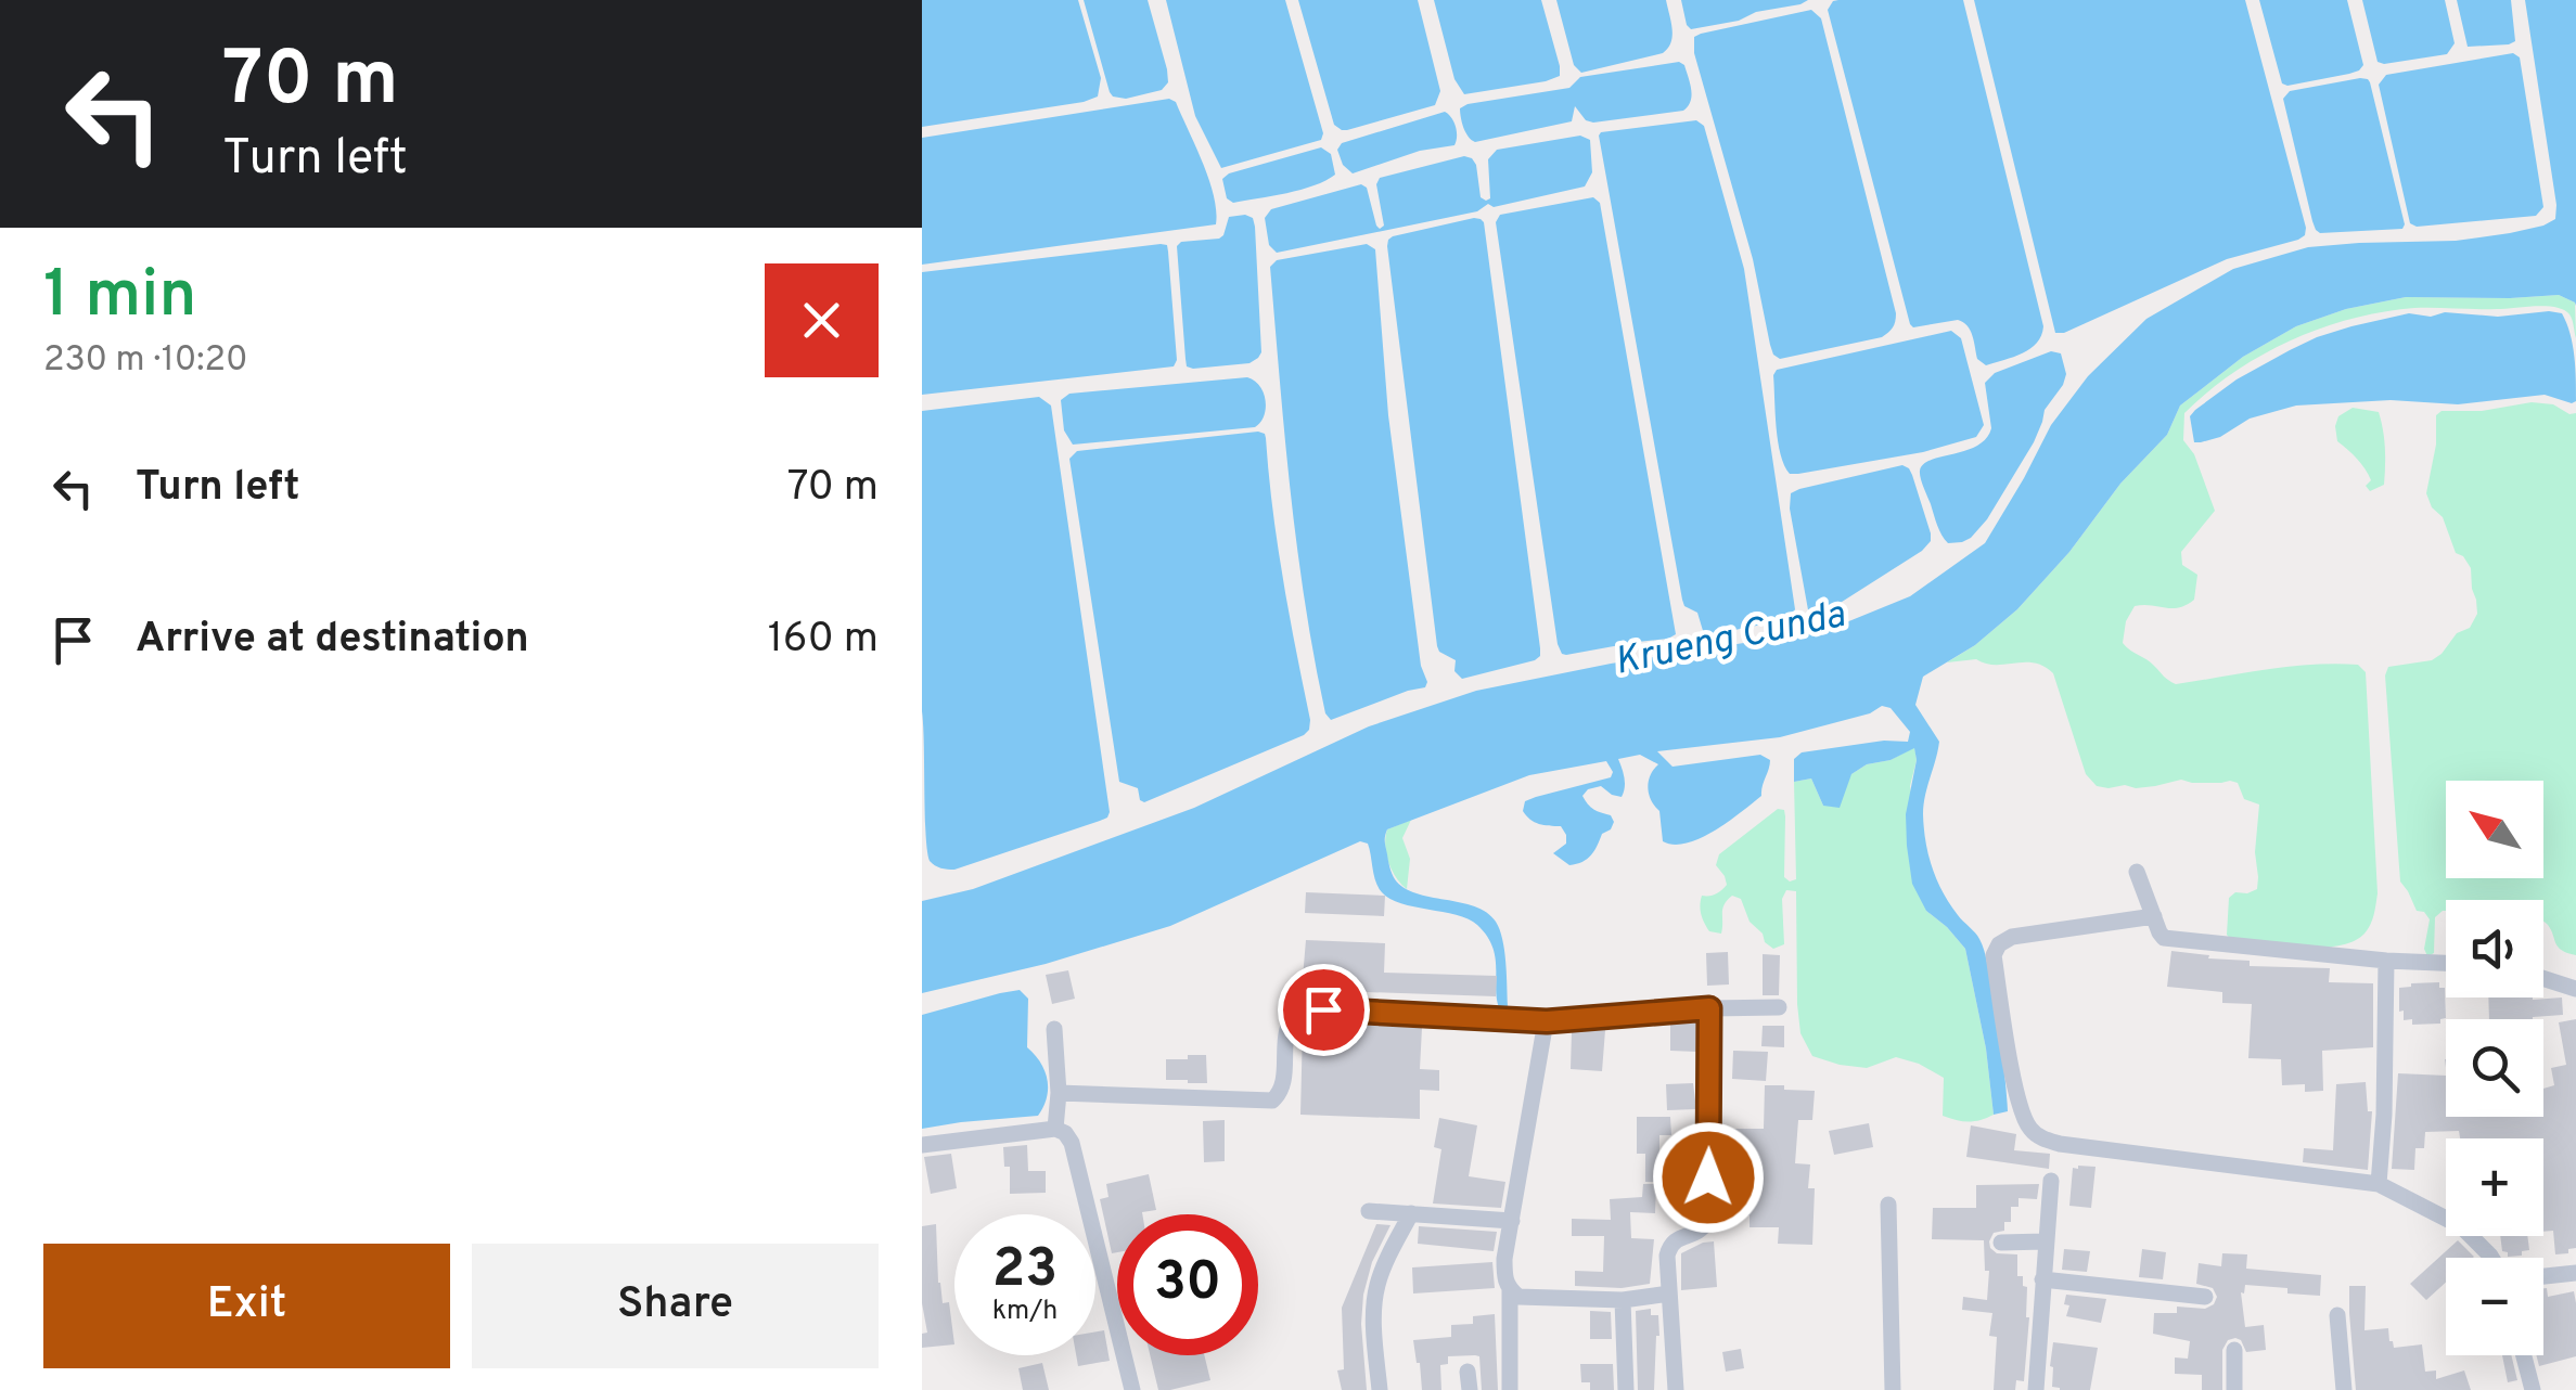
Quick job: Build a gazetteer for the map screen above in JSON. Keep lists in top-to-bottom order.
{
  "water": ["Krueng Cunda"],
  "north": "top left",
  "page": {
    "turn": ["70 m", "Turn left"],
    "heading": ["1 min", "230 m · 10:20"],
    "list": [
      {
        "name": "Turn left",
        "value": "70 m"
      },
      {
        "name": "Arrive at destination",
        "value": "160 m"
      }
    ],
    "map_buttons": ["+", "−"],
    "speed": "23 km/h",
    "limit": "30",
    "buttons": ["Exit", "Share"]
  }
}
